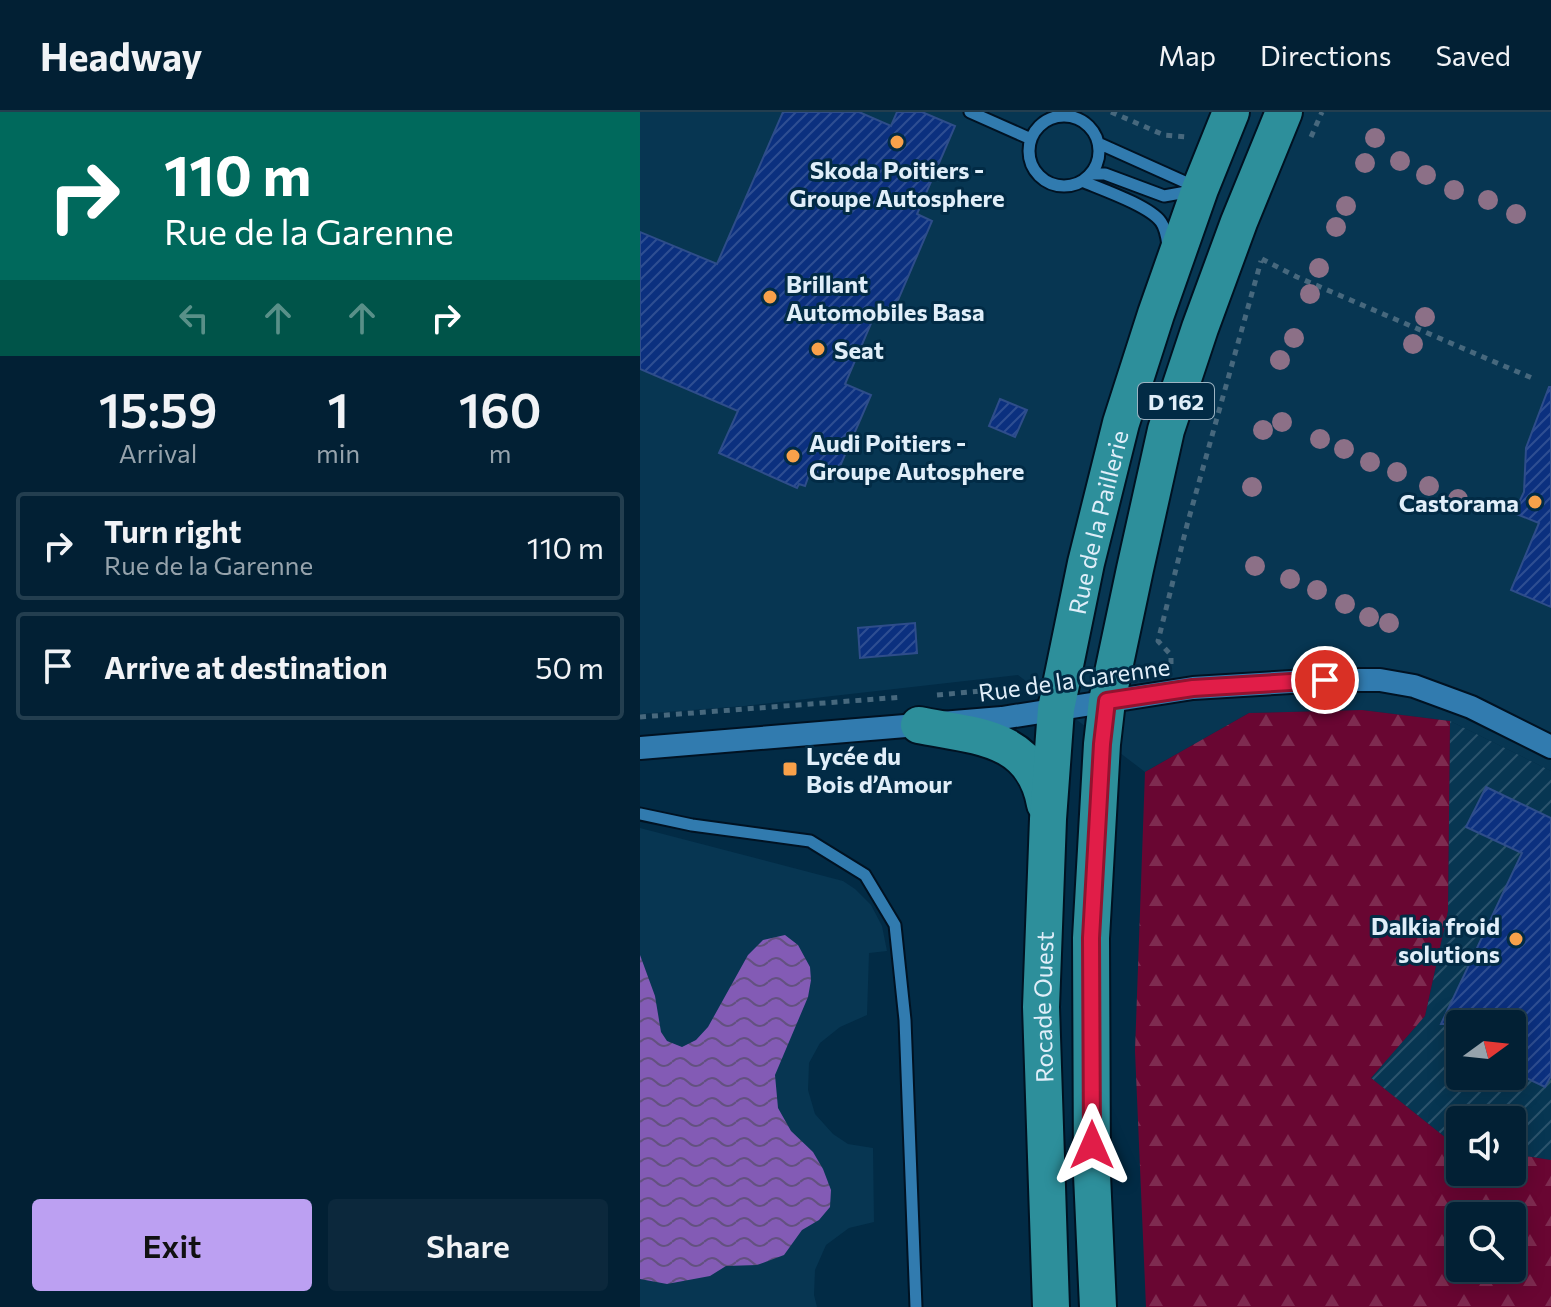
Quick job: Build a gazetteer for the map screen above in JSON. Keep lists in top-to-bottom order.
{
  "streets": {
    "main road": ["D 162", "Rue de la Paillerie", "Rocade Ouest"],
    "street": ["Rue de la Garenne"]
  },
  "crossings": [
    ["Rue de la Paillerie", "Rue de la Garenne"],
    ["Rue de la Paillerie", "Rocade Ouest"],
    ["Rue de la Garenne", "Rocade Ouest"]
  ],
  "places": {
    "other": [
      "Skoda Poitiers - Groupe Autosphere",
      "Brillant Automobiles Basa",
      "Seat",
      "Audi Poitiers - Groupe Autosphere",
      "Castorama",
      "Dalkia froid solutions"
    ],
    "transit": ["Lycée du Bois d’Amour"]
  },
  "north": "right",
  "page": {
    "header": "Headway",
    "nav": ["Map", "Directions", "Saved"],
    "turn": ["110 m", "Rue de la Garenne"],
    "eta": [
      "15:59",
      "Arrival",
      "1",
      "min",
      "160",
      "m"
    ],
    "list": [
      {
        "name": "Turn right",
        "note": "Rue de la Garenne",
        "value": "110 m"
      },
      {
        "name": "Arrive at destination",
        "value": "50 m"
      }
    ],
    "buttons": ["Exit", "Share"]
  }
}
